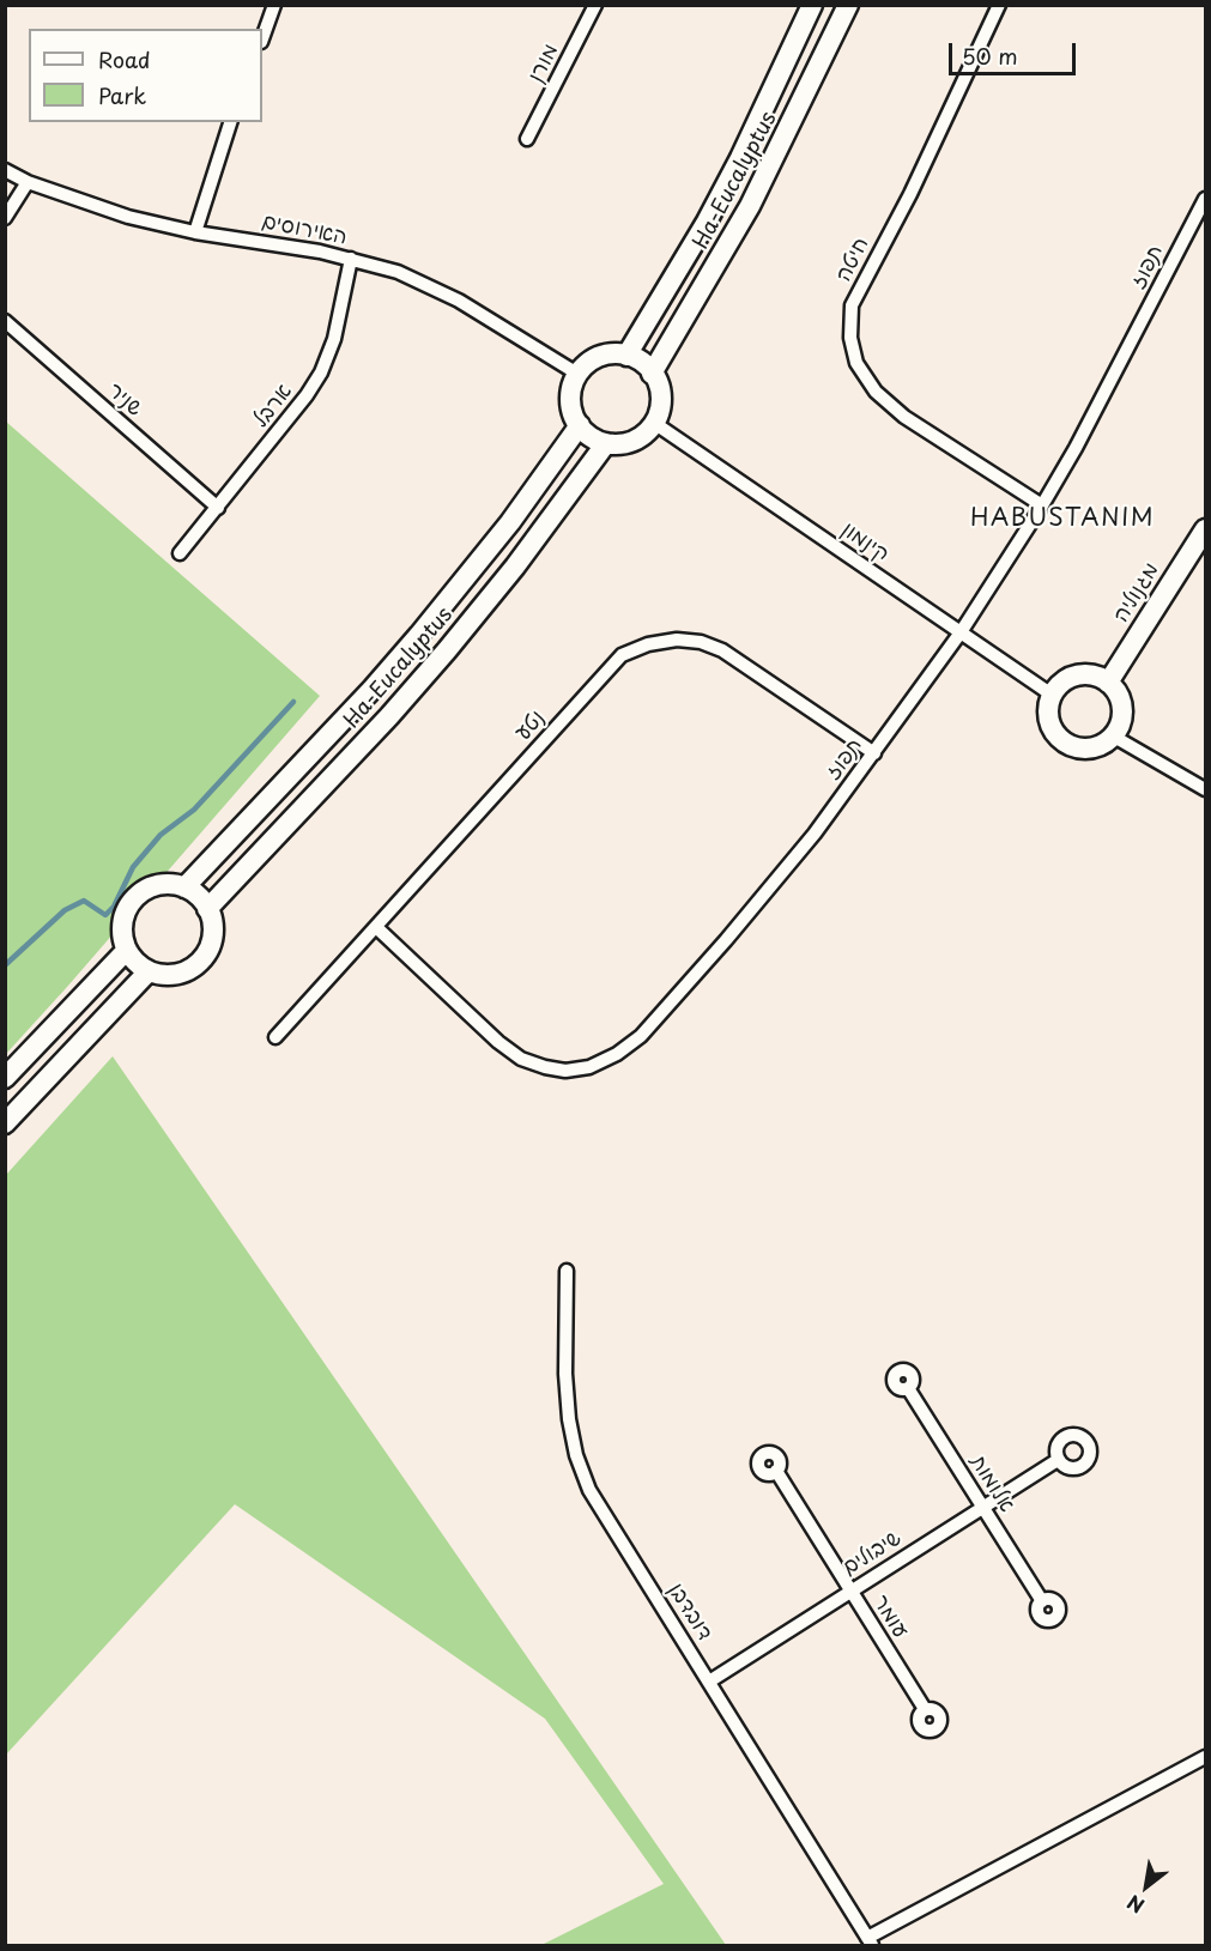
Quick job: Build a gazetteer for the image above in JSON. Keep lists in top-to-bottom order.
{
  "streets": {
    "main road": ["Ha-Eucalyptus", "מגנוליה"],
    "street": [
      "מורן",
      "האירוסים",
      "חיטה",
      "תפוז",
      "שניר",
      "ארבל",
      "קינמון",
      "נטע",
      "אלומות",
      "שיבולים",
      "דובדבן",
      "עומר"
    ]
  },
  "crossings": [
    ["Ha-Eucalyptus", "האירוסים"],
    ["Ha-Eucalyptus", "קינמון"],
    ["האירוסים", "ארבל"],
    ["האירוסים", "קינמון"],
    ["חיטה", "תפוז"],
    ["תפוז", "קינמון"],
    ["תפוז", "נטע"],
    ["שניר", "ארבל"],
    ["קינמון", "מגנוליה"],
    ["אלומות", "שיבולים"],
    ["שיבולים", "דובדבן"],
    ["שיבולים", "עומר"]
  ],
  "districts": ["HABUSTANIM"],
  "legend": ["Road", "Park"],
  "scale_bar": "50 m",
  "north": "bottom left"
}
